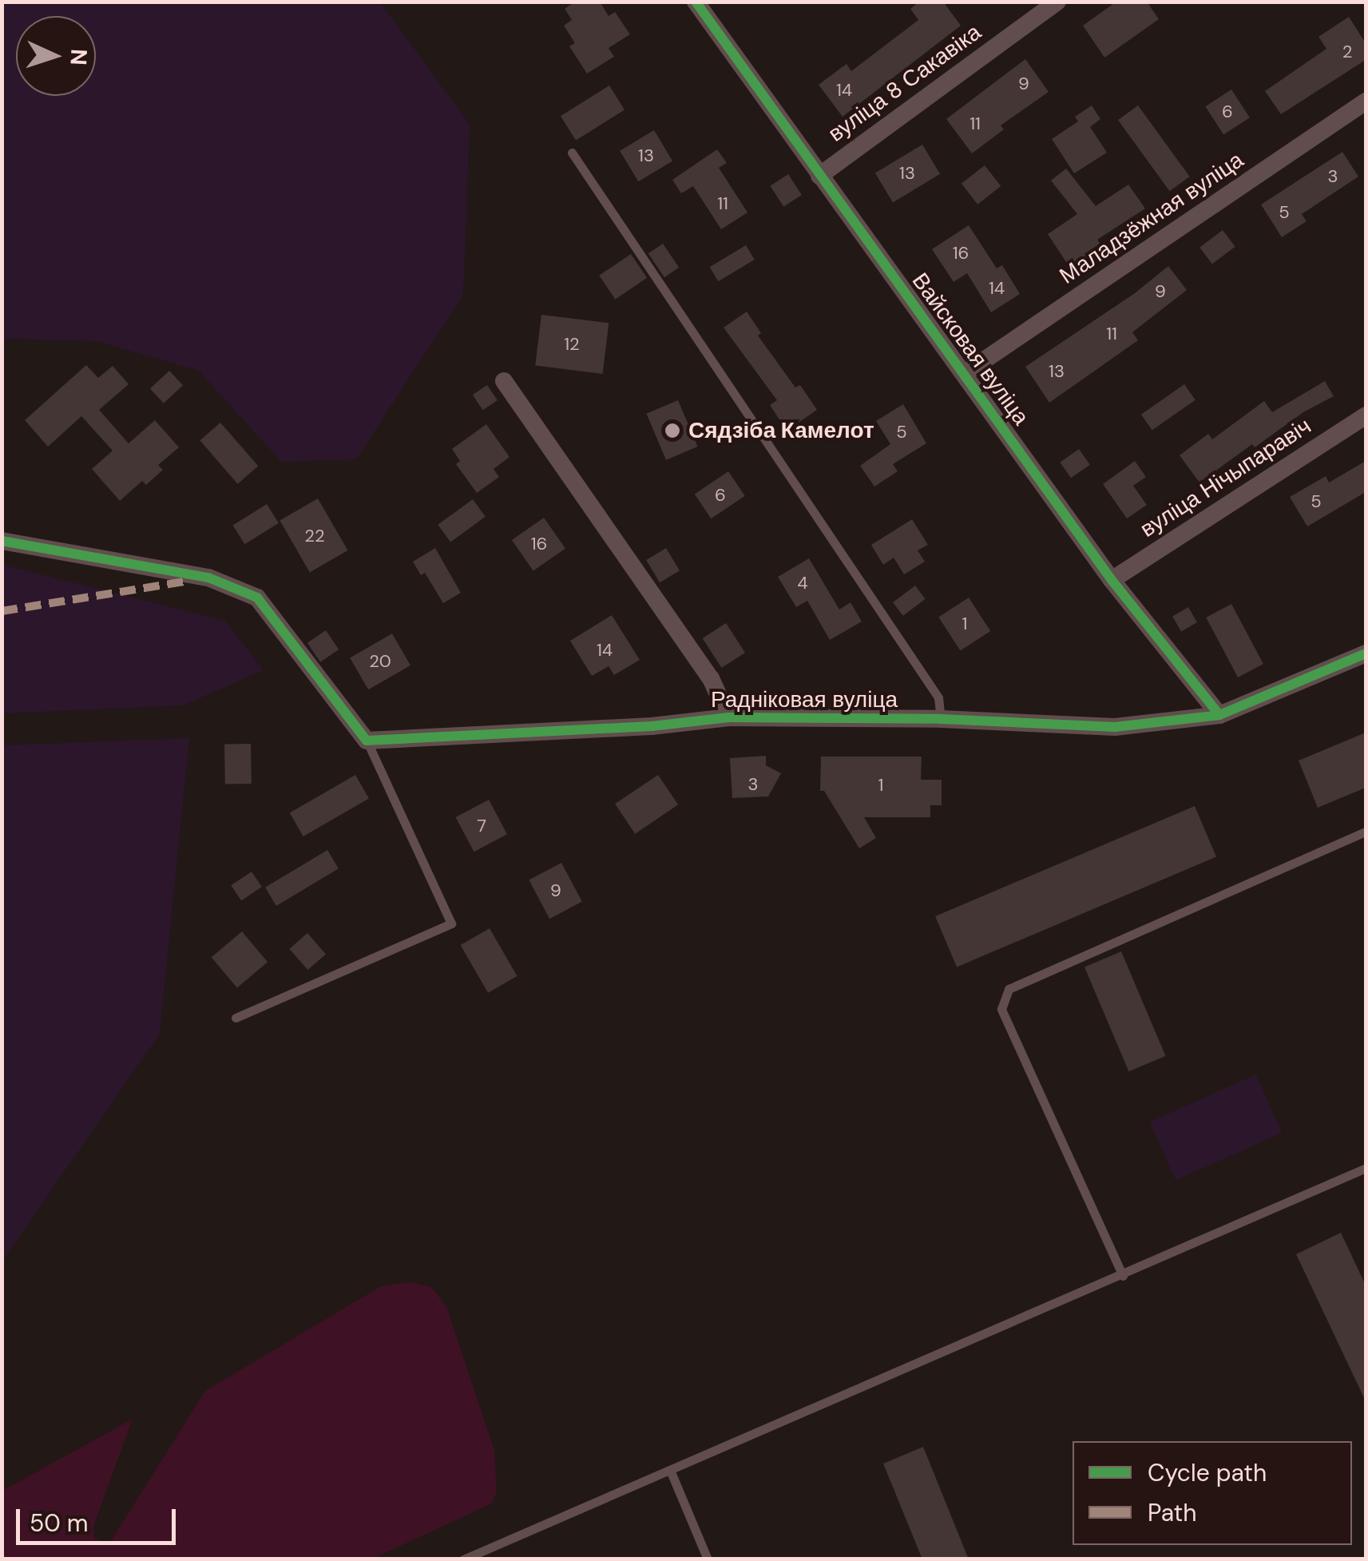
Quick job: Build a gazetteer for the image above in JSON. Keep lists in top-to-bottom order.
{
  "streets": {
    "street": [
      "вуліца 8 Сакавіка",
      "Маладзёжная вуліца",
      "Вайсковая вуліца",
      "вуліца Нічыпаравіч",
      "Радніковая вуліца"
    ]
  },
  "crossings": [
    ["вуліца 8 Сакавіка", "Вайсковая вуліца"],
    ["Маладзёжная вуліца", "Вайсковая вуліца"],
    ["Вайсковая вуліца", "вуліца Нічыпаравіч"],
    ["Вайсковая вуліца", "Радніковая вуліца"]
  ],
  "places": ["Сядзіба Камелот"],
  "house_numbers": [
    "2",
    "9",
    "14",
    "6",
    "11",
    "13",
    "13",
    "3",
    "11",
    "5",
    "16",
    "14",
    "9",
    "11",
    "12",
    "13",
    "5",
    "6",
    "5",
    "22",
    "16",
    "4",
    "1",
    "14",
    "20",
    "3",
    "1",
    "7",
    "9"
  ],
  "legend": ["Cycle path", "Path"],
  "scale_bar": "50 m",
  "north": "right"
}
